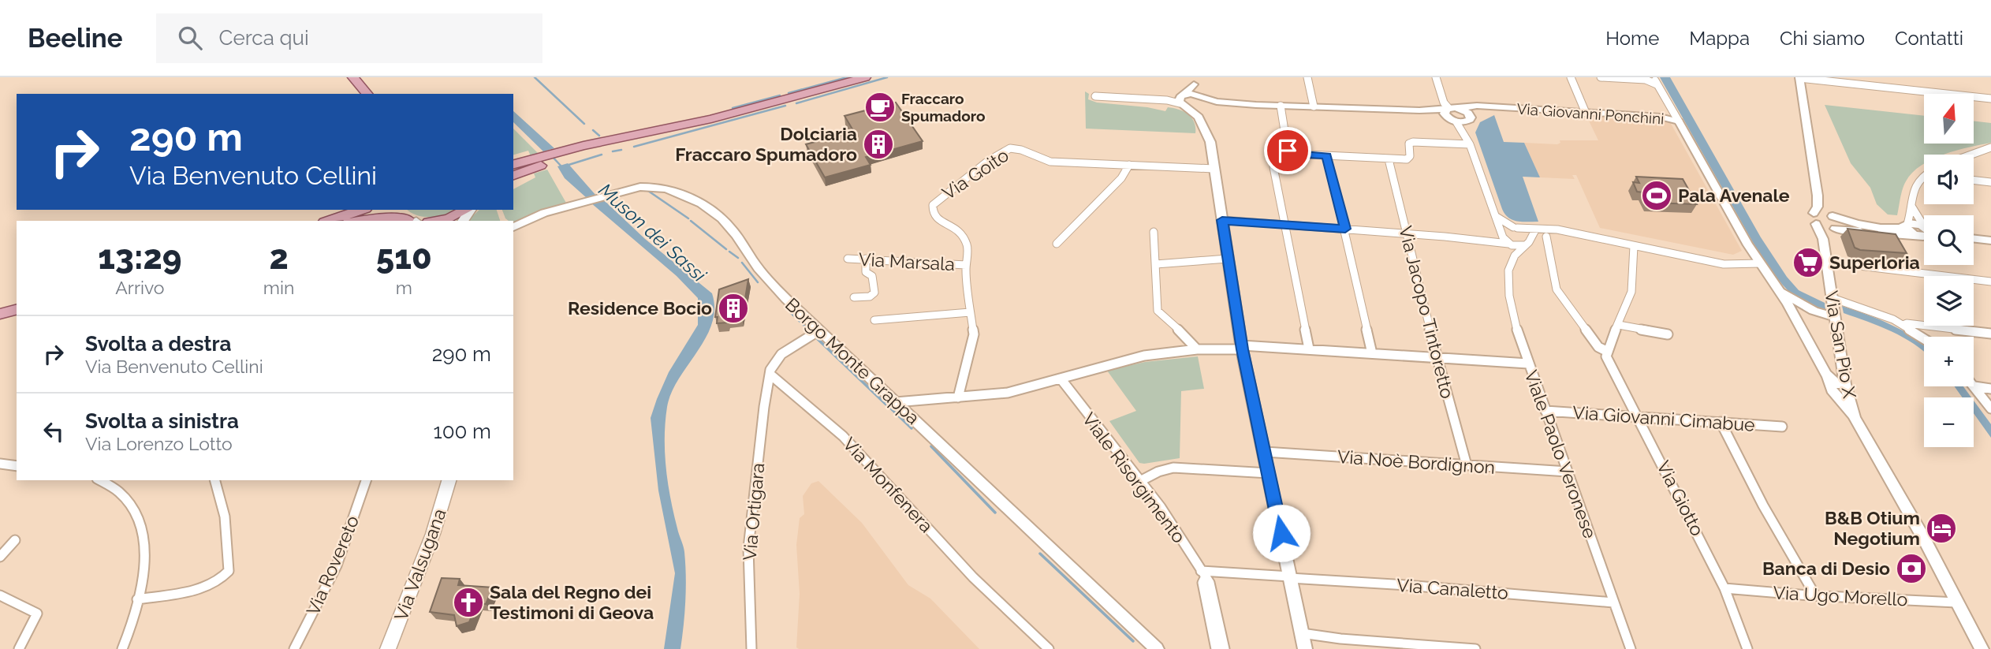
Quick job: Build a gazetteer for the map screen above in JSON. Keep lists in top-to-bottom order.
{
  "streets": {
    "main road": ["Via Valsugana"],
    "street": [
      "Via Giovanni Ponchini",
      "Via Goito",
      "Via Marsala",
      "Via Jacopo Tintoretto",
      "Via San Pio X",
      "Borgo Monte Grappa",
      "Via Giovanni Cimabue",
      "Viale Paolo Veronese",
      "Via Noè Bordignon",
      "Viale Risorgimento",
      "Via Monfenera",
      "Via Giotto",
      "Via Ortigara",
      "Via Rovereto",
      "Via Canaletto",
      "Via Ugo Morello"
    ]
  },
  "crossings": [
    ["Via Goito", "Via Marsala"],
    ["Via Jacopo Tintoretto", "Via Noè Bordignon"],
    ["Via San Pio X", "Via Ugo Morello"],
    ["Via Giovanni Cimabue", "Viale Paolo Veronese"],
    ["Via Giovanni Cimabue", "Via Giotto"],
    ["Viale Paolo Veronese", "Via Noè Bordignon"],
    ["Viale Paolo Veronese", "Via Canaletto"],
    ["Viale Risorgimento", "Via Canaletto"],
    ["Via Monfenera", "Via Ortigara"],
    ["Via Giotto", "Via Ugo Morello"]
  ],
  "water": ["Muson dei Sassi"],
  "places": {
    "cafe": ["Fraccaro Spumadoro"],
    "building": ["Dolciaria Fraccaro Spumadoro", "Residence Bocio"],
    "sports": ["Pala Avenale"],
    "supermarket": ["Superloria"],
    "hotel": ["B&B Otium Negotium"],
    "bank": ["Banca di Desio"],
    "church": ["Sala del Regno dei Testimoni di Geova"]
  },
  "north": "top",
  "page": {
    "header": "Beeline",
    "search": "Cerca qui",
    "nav": [
      "Home",
      "Mappa",
      "Chi siamo",
      "Contatti"
    ],
    "map_buttons": ["+", "−"],
    "turn": ["290 m", "Via Benvenuto Cellini"],
    "eta": [
      "13:29",
      "Arrivo",
      "2",
      "min",
      "510",
      "m"
    ],
    "list": [
      {
        "name": "Svolta a destra",
        "note": "Via Benvenuto Cellini",
        "value": "290 m"
      },
      {
        "name": "Svolta a sinistra",
        "note": "Via Lorenzo Lotto",
        "value": "100 m"
      }
    ]
  }
}
